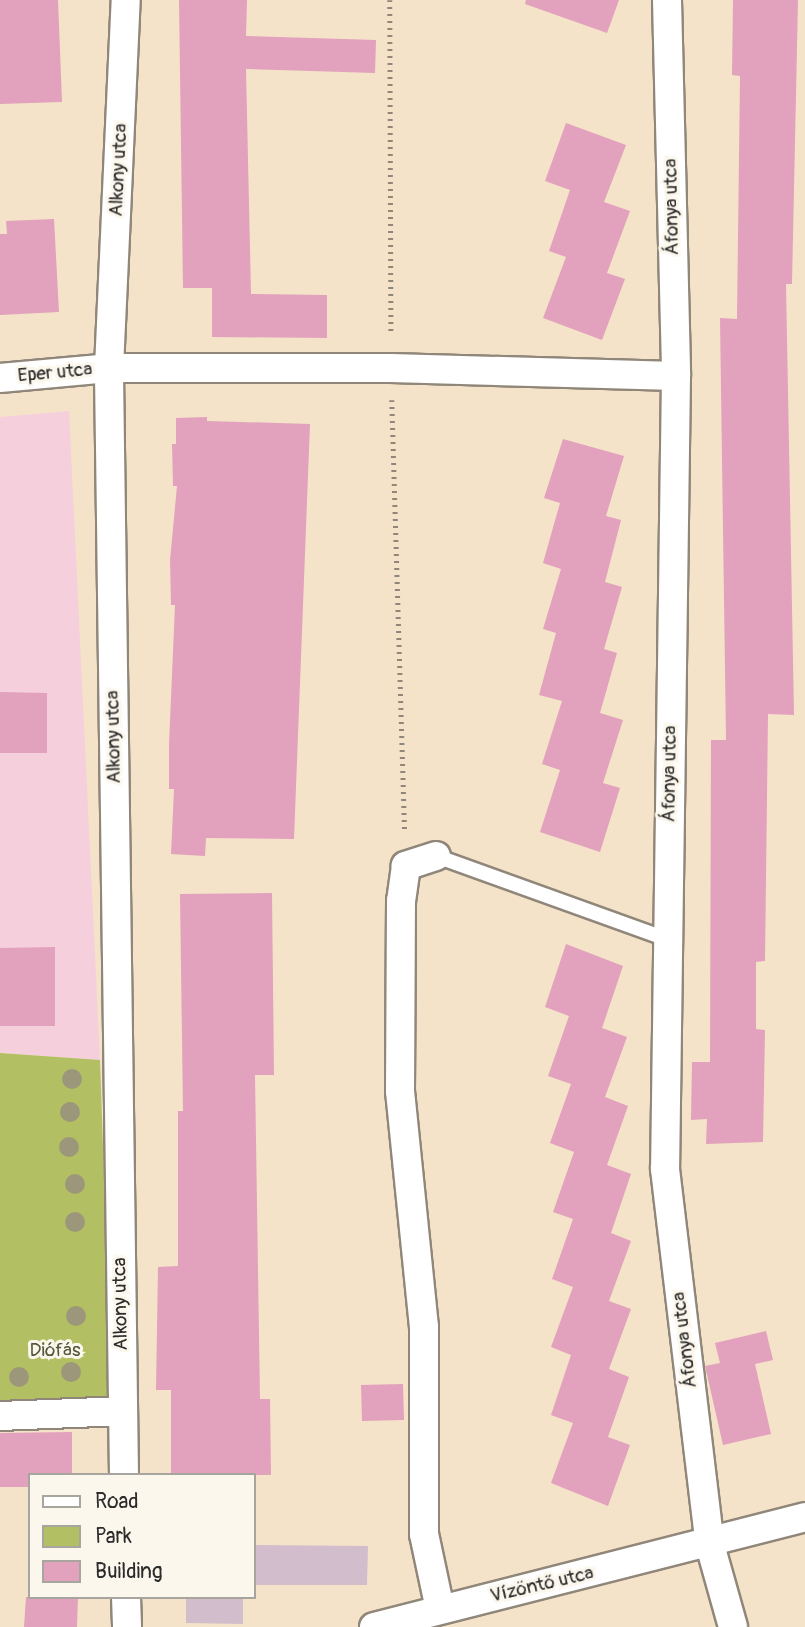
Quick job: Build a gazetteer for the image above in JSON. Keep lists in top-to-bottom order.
{
  "streets": {
    "street": [
      "Alkony utca",
      "Áfonya utca",
      "Eper utca",
      "Vízöntő utca"
    ]
  },
  "crossings": [
    ["Alkony utca", "Eper utca"],
    ["Áfonya utca", "Eper utca"],
    ["Áfonya utca", "Vízöntő utca"]
  ],
  "parks": ["Diófás"],
  "legend": ["Road", "Park", "Building"]
}
